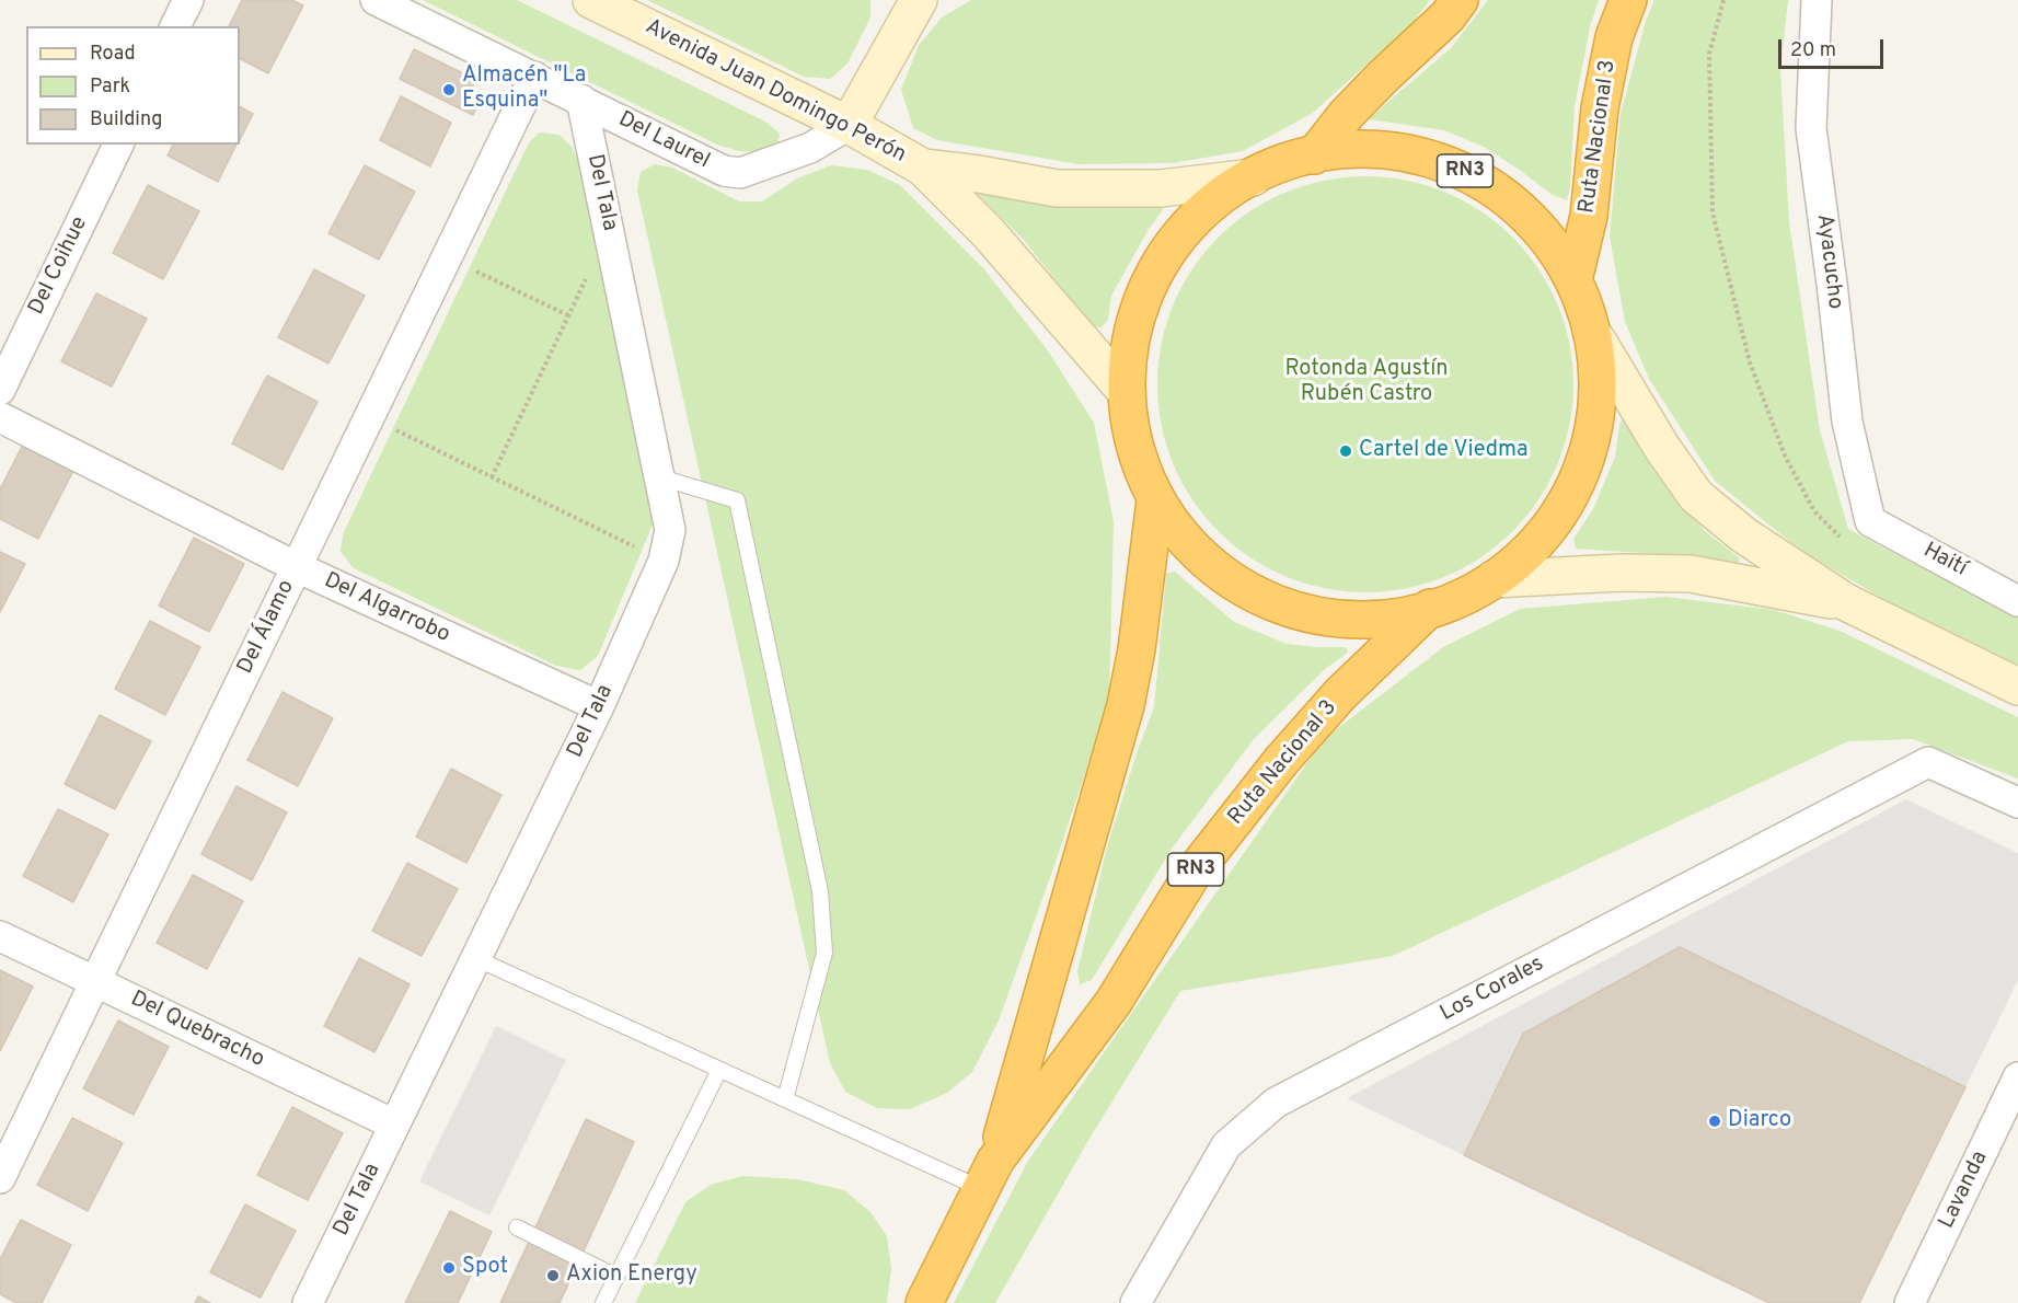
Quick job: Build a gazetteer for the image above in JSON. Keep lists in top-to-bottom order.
{
  "streets": {
    "highway": ["Ruta Nacional 3", "RN3"],
    "main road": ["Avenida Juan Domingo Perón"],
    "street": [
      "Del Laurel",
      "Del Tala",
      "Ayacucho",
      "Del Coihue",
      "Haití",
      "Del Algarrobo",
      "Del Álamo",
      "Los Corales",
      "Del Quebracho",
      "Lavanda"
    ]
  },
  "crossings": [
    ["Avenida Juan Domingo Perón", "Ruta Nacional 3"],
    ["Avenida Juan Domingo Perón", "Del Laurel"],
    ["Del Laurel", "Del Tala"],
    ["Del Laurel", "Del Álamo"],
    ["Del Tala", "Del Algarrobo"],
    ["Del Tala", "Del Quebracho"],
    ["Ayacucho", "Haití"],
    ["Del Algarrobo", "Del Álamo"],
    ["Del Álamo", "Del Quebracho"]
  ],
  "parks": ["Rotonda Agustín Rubén Castro"],
  "places": [
    "Almacén \"La Esquina\"",
    "Cartel de Viedma",
    "Diarco",
    "Spot",
    "Axion Energy"
  ],
  "legend": ["Road", "Park", "Building"],
  "scale_bar": "20 m"
}
